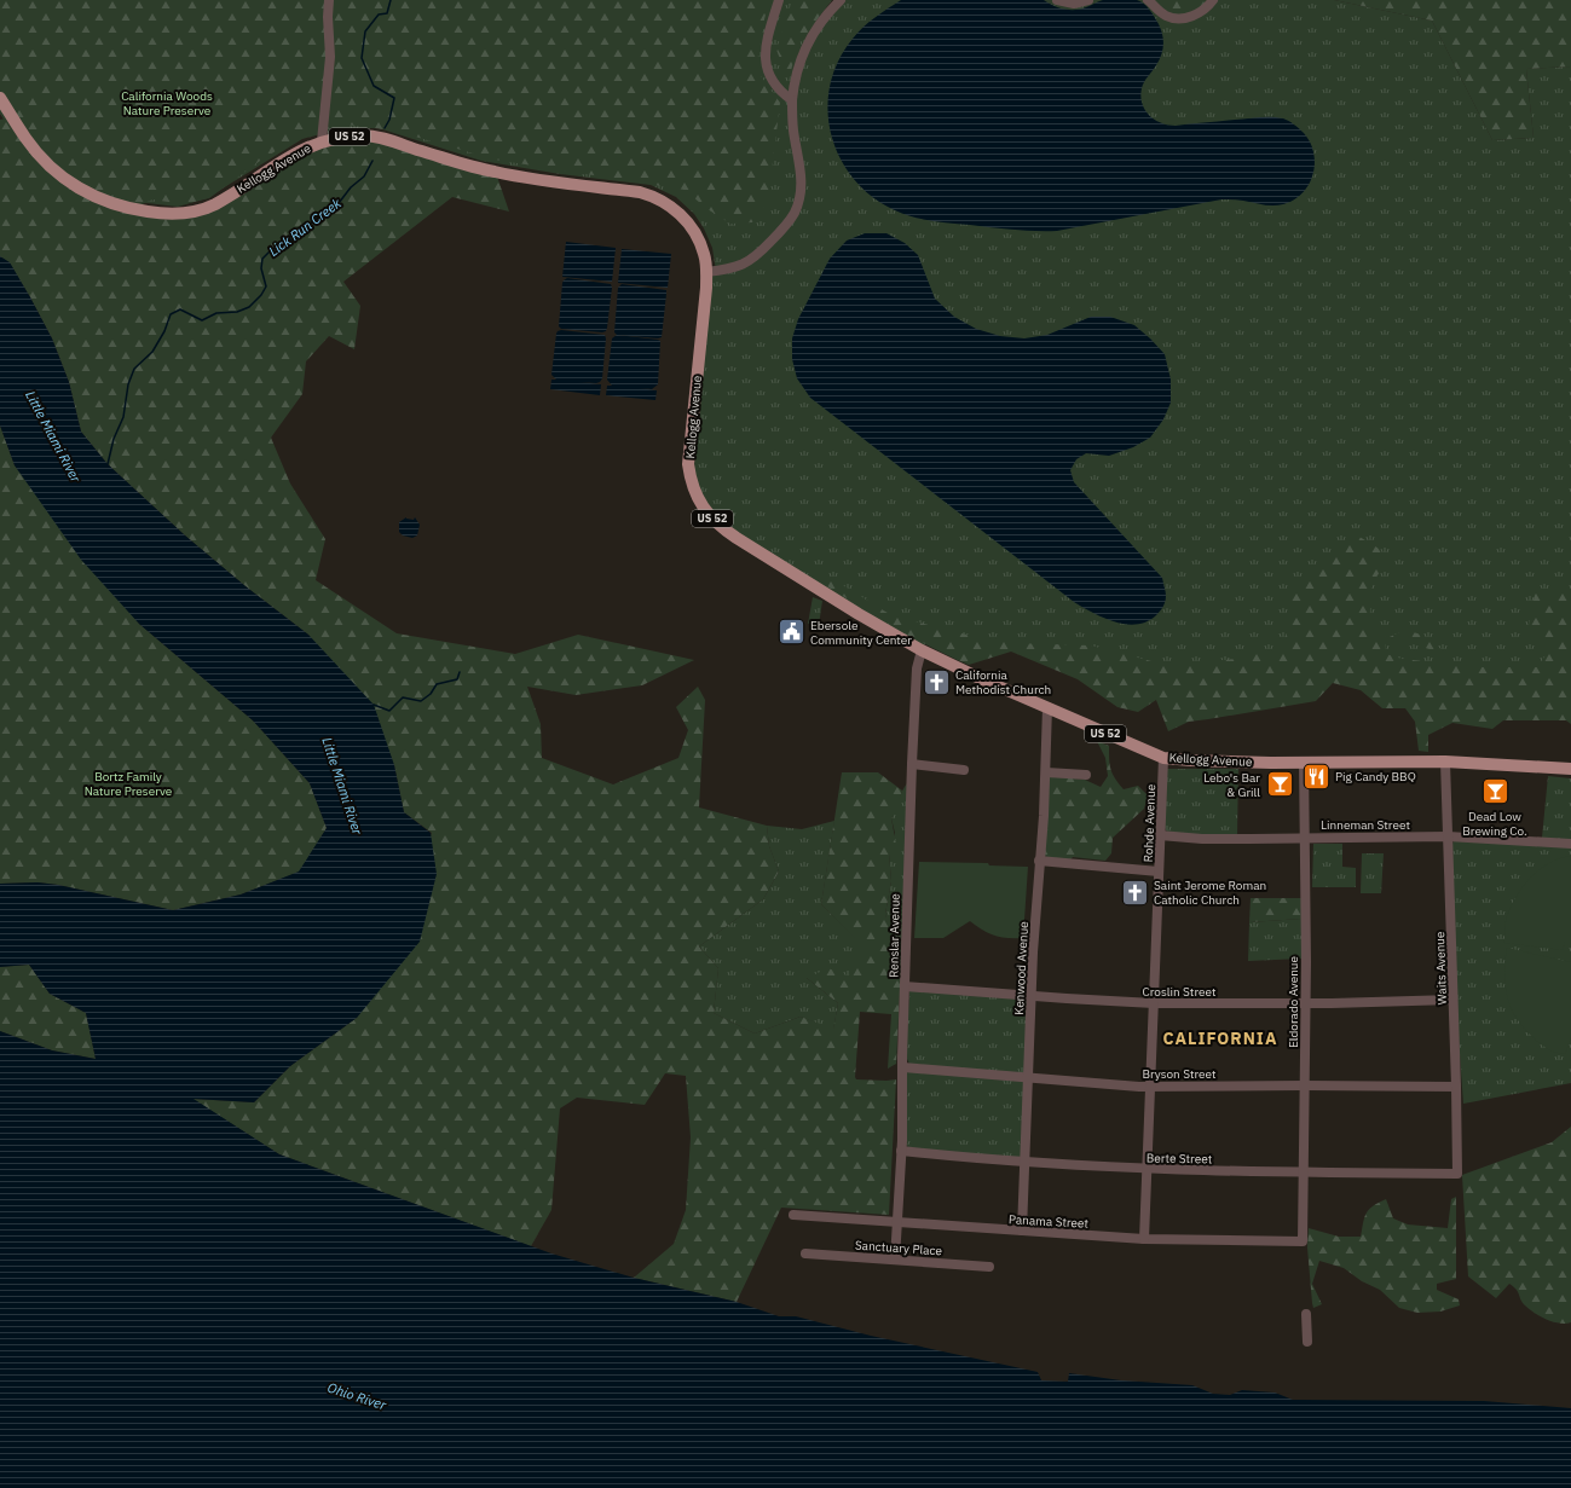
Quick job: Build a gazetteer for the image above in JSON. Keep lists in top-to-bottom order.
{
  "streets": {
    "main road": ["US 52", "Kellogg Avenue"],
    "street": [
      "Rohde Avenue",
      "Linneman Street",
      "Renslar Avenue",
      "Kenwood Avenue",
      "Waits Avenue",
      "Croslin Street",
      "Eldorado Avenue",
      "Bryson Street",
      "Berte Street",
      "Panama Street",
      "Sanctuary Place"
    ]
  },
  "crossings": [
    ["Kellogg Avenue", "Rohde Avenue"],
    ["Kellogg Avenue", "Renslar Avenue"],
    ["Kellogg Avenue", "Kenwood Avenue"],
    ["Kellogg Avenue", "Waits Avenue"],
    ["Kellogg Avenue", "Eldorado Avenue"],
    ["Rohde Avenue", "Linneman Street"],
    ["Rohde Avenue", "Croslin Street"],
    ["Rohde Avenue", "Bryson Street"],
    ["Rohde Avenue", "Berte Street"],
    ["Rohde Avenue", "Panama Street"],
    ["Linneman Street", "Waits Avenue"],
    ["Linneman Street", "Eldorado Avenue"],
    ["Renslar Avenue", "Croslin Street"],
    ["Renslar Avenue", "Bryson Street"],
    ["Renslar Avenue", "Berte Street"],
    ["Renslar Avenue", "Panama Street"],
    ["Renslar Avenue", "Sanctuary Place"],
    ["Kenwood Avenue", "Croslin Street"],
    ["Kenwood Avenue", "Bryson Street"],
    ["Kenwood Avenue", "Berte Street"],
    ["Kenwood Avenue", "Panama Street"],
    ["Waits Avenue", "Croslin Street"],
    ["Waits Avenue", "Bryson Street"],
    ["Waits Avenue", "Berte Street"],
    ["Croslin Street", "Eldorado Avenue"],
    ["Eldorado Avenue", "Bryson Street"],
    ["Eldorado Avenue", "Berte Street"],
    ["Eldorado Avenue", "Panama Street"]
  ],
  "districts": ["CALIFORNIA"],
  "water": ["Lick Run Creek", "Little Miami River", "Ohio River"],
  "parks": ["California Woods Nature Preserve", "Bortz Family Nature Preserve"],
  "places": {
    "public building": ["Ebersole Community Center"],
    "church": ["California Methodist Church", "Saint Jerome Roman Catholic Church"],
    "restaurant": ["Pig Candy BBQ"],
    "bar": ["Lebo's Bar & Grill", "Dead Low Brewing Co."]
  }
}
